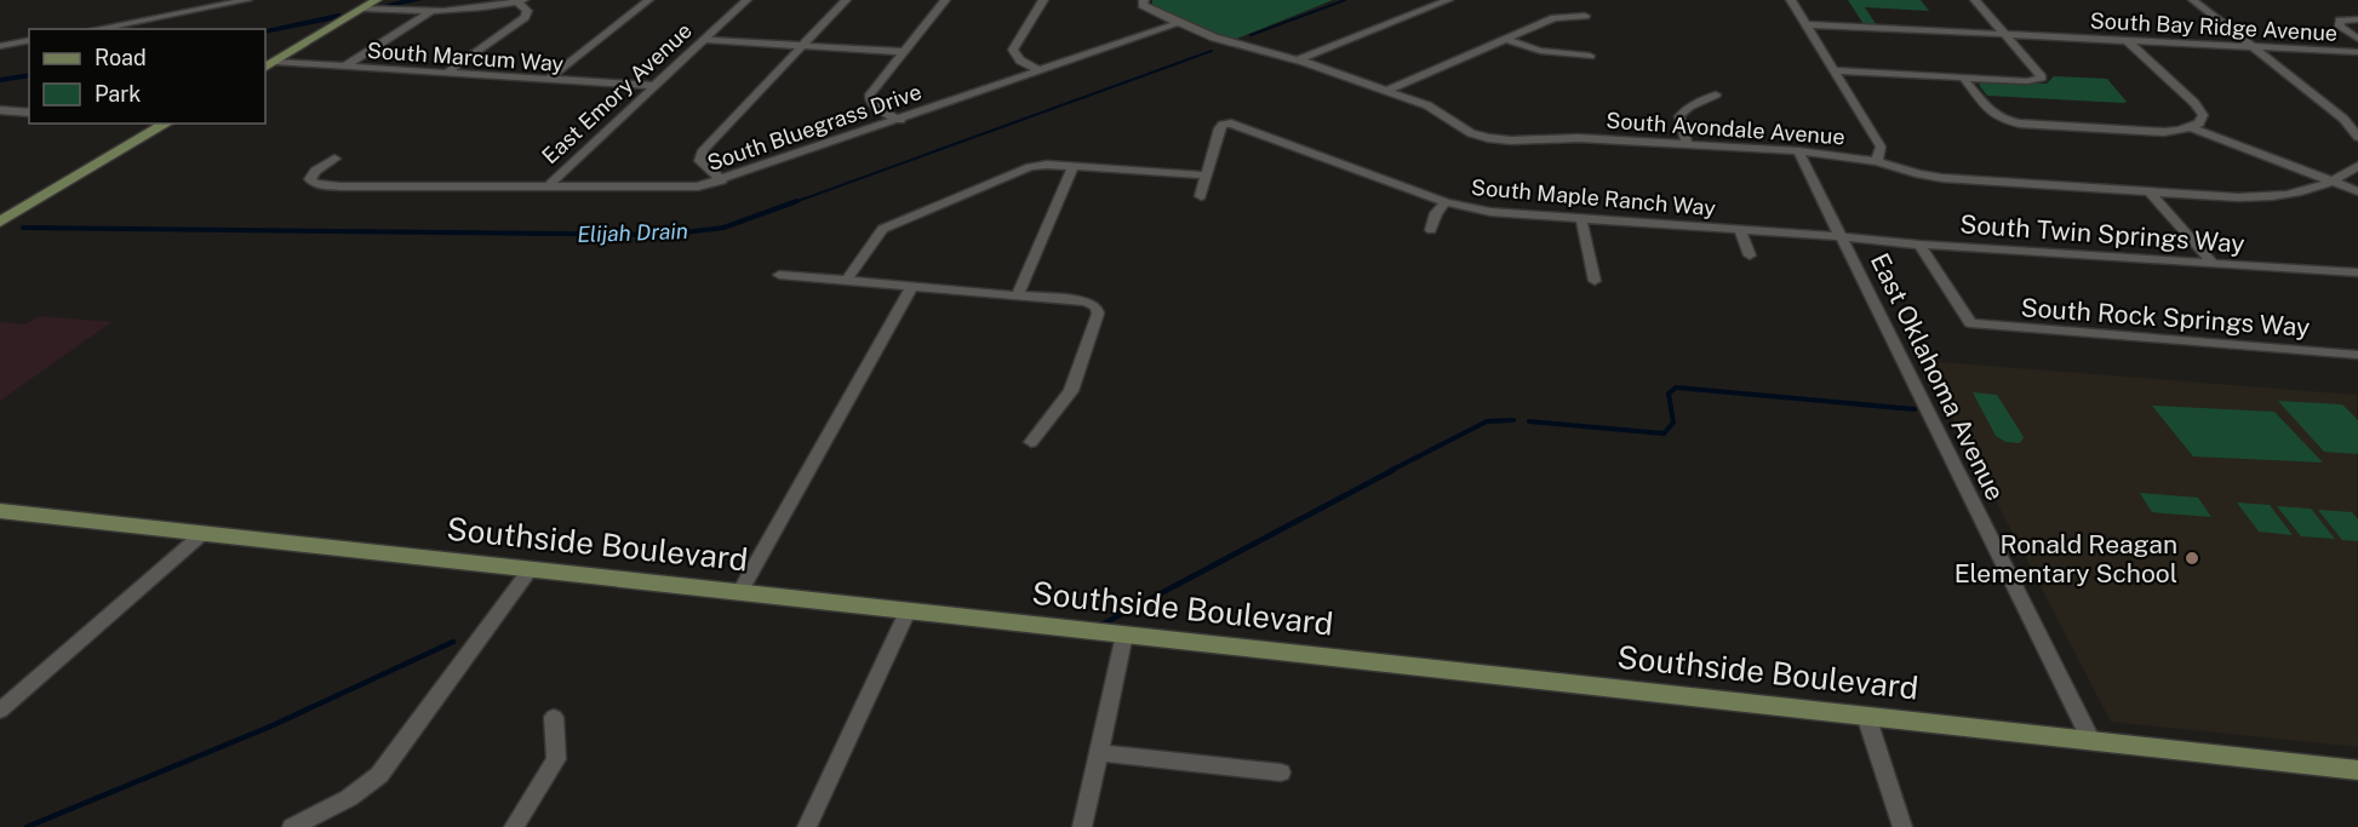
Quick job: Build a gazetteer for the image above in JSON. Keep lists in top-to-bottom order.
{
  "streets": {
    "main road": ["Southside Boulevard"],
    "street": [
      "South Bay Ridge Avenue",
      "South Marcum Way",
      "East Emory Avenue",
      "South Bluegrass Drive",
      "South Avondale Avenue",
      "South Maple Ranch Way",
      "South Twin Springs Way",
      "South Rock Springs Way",
      "East Oklahoma Avenue"
    ]
  },
  "crossings": [
    ["South Marcum Way", "East Emory Avenue"],
    ["East Emory Avenue", "South Bluegrass Drive"],
    ["South Bluegrass Drive", "South Avondale Avenue"],
    ["South Avondale Avenue", "East Oklahoma Avenue"],
    ["South Maple Ranch Way", "South Twin Springs Way"],
    ["South Maple Ranch Way", "East Oklahoma Avenue"],
    ["South Twin Springs Way", "South Rock Springs Way"],
    ["South Twin Springs Way", "East Oklahoma Avenue"],
    ["East Oklahoma Avenue", "Southside Boulevard"]
  ],
  "water": ["Elijah Drain"],
  "places": ["Ronald Reagan Elementary School"],
  "legend": ["Road", "Park"]
}
